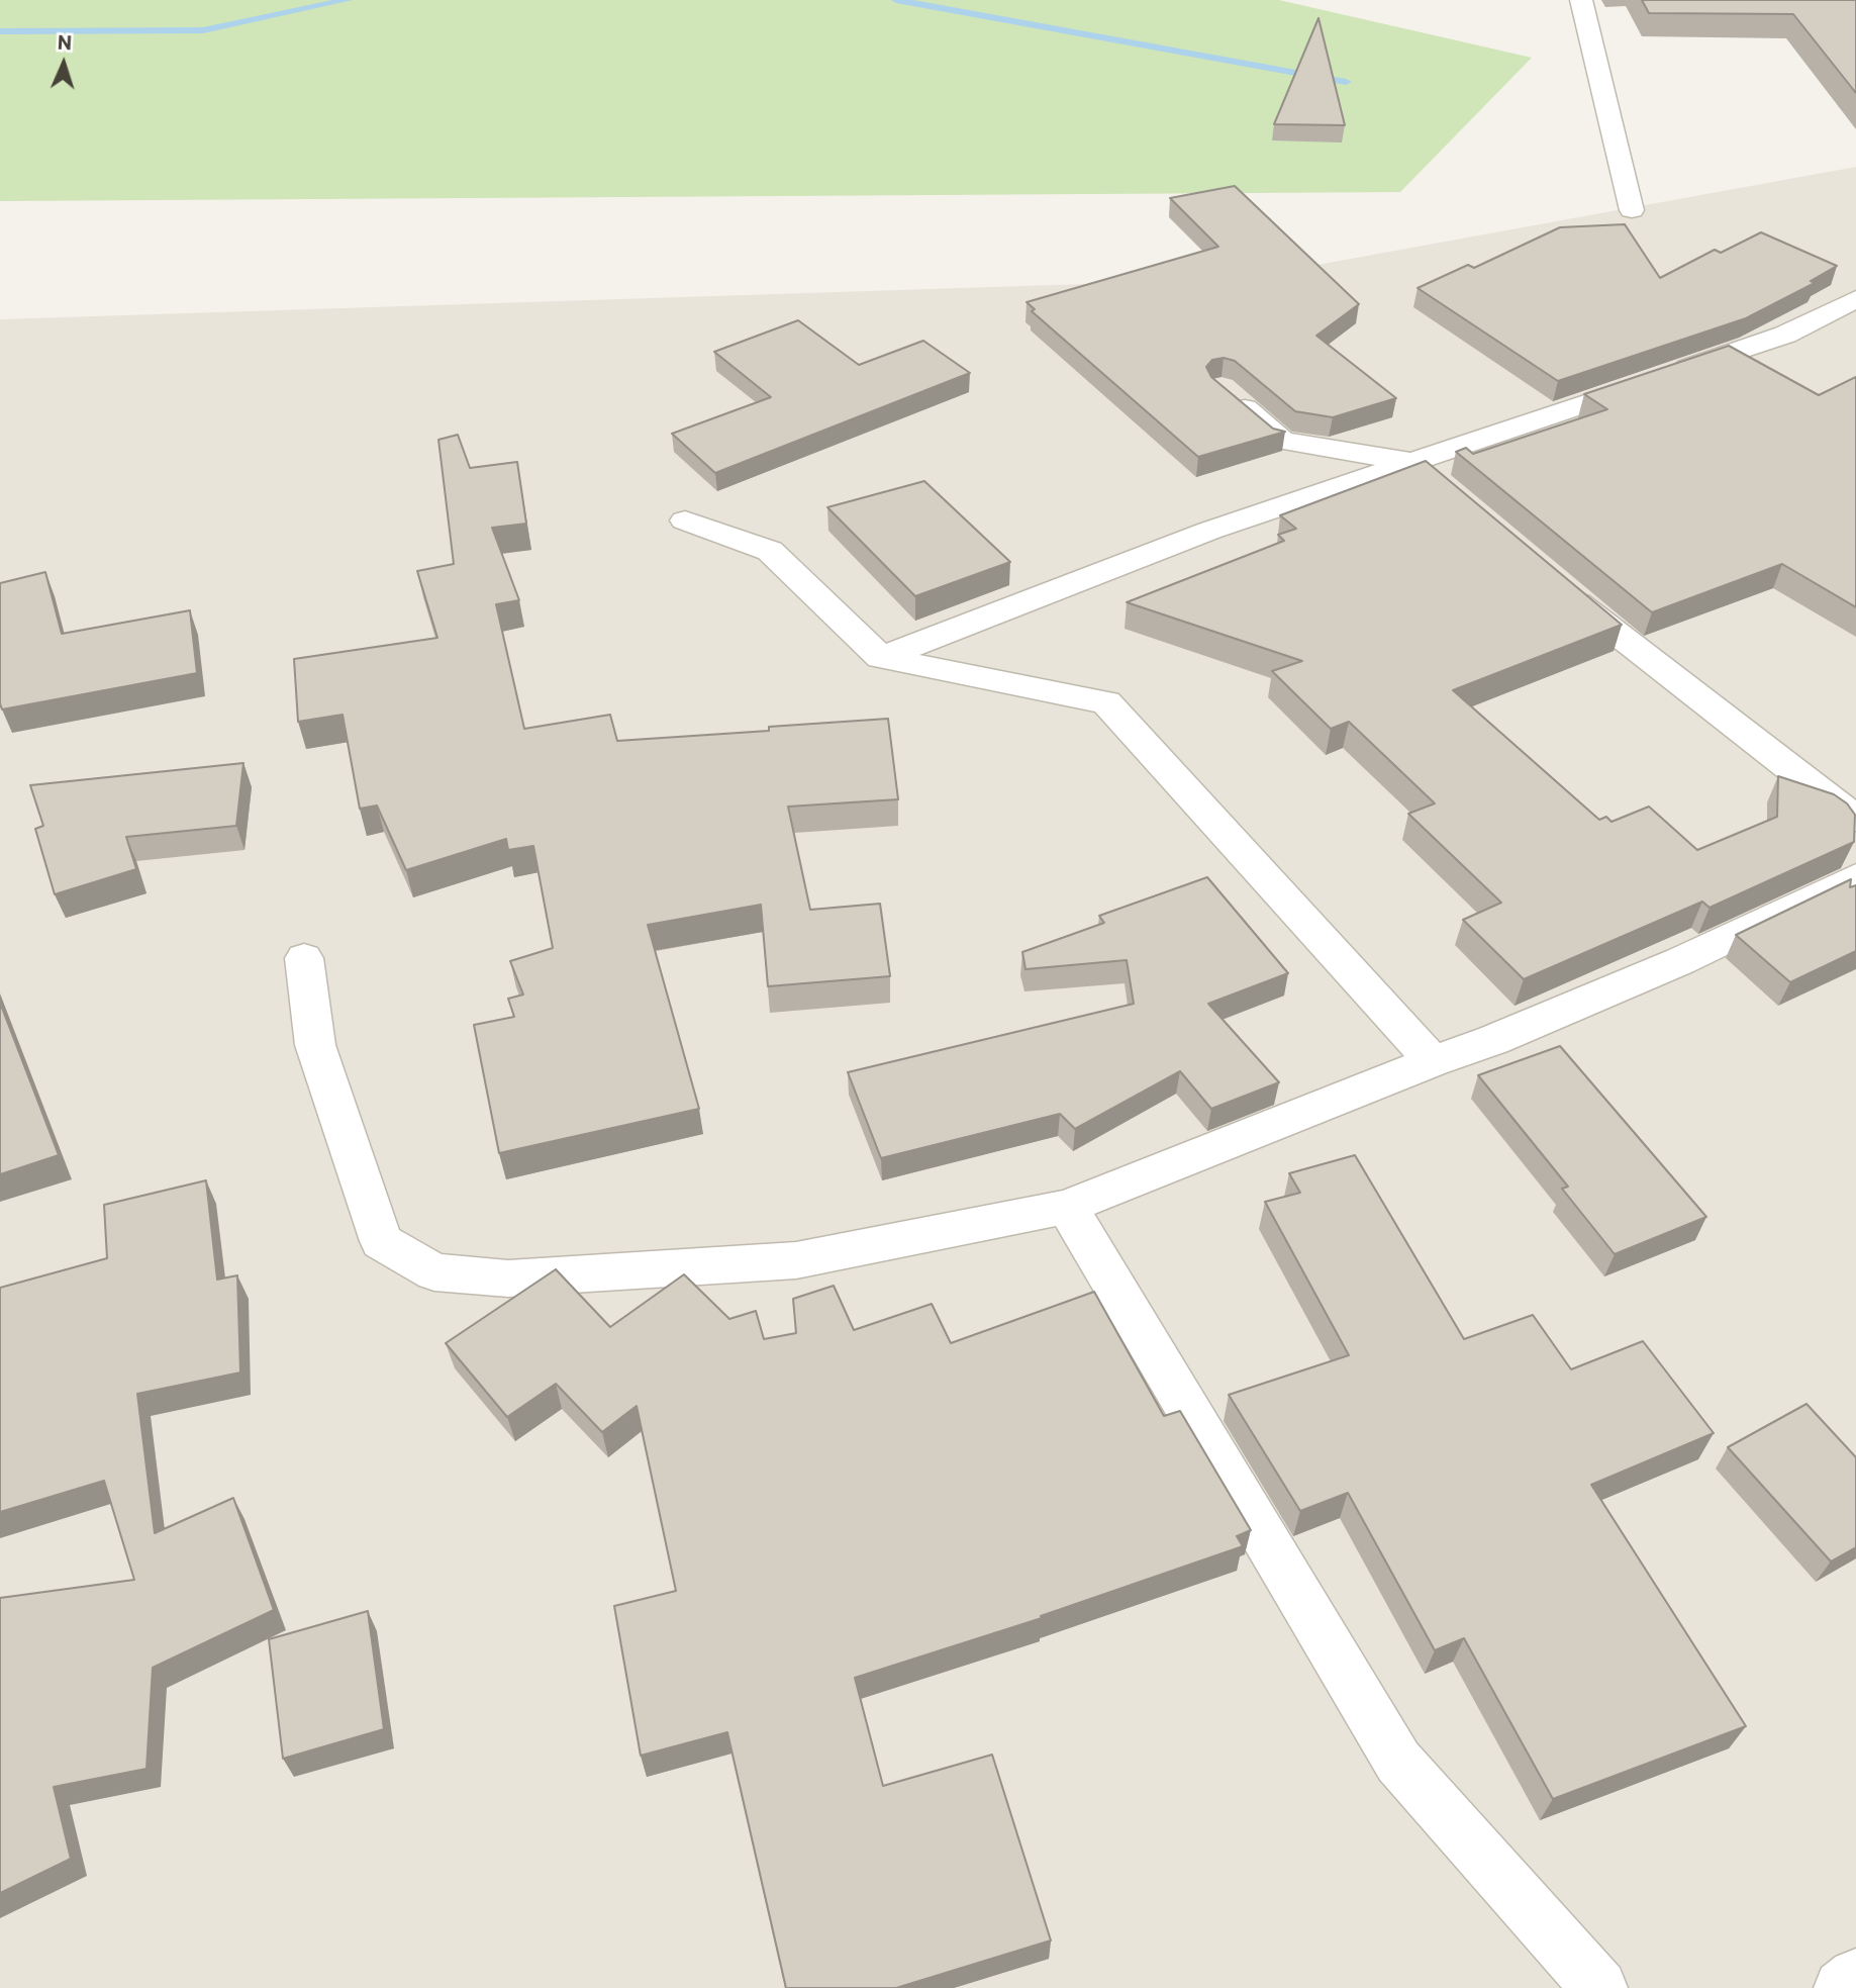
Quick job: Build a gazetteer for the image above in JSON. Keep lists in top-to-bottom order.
{
  "north": "top"
}
